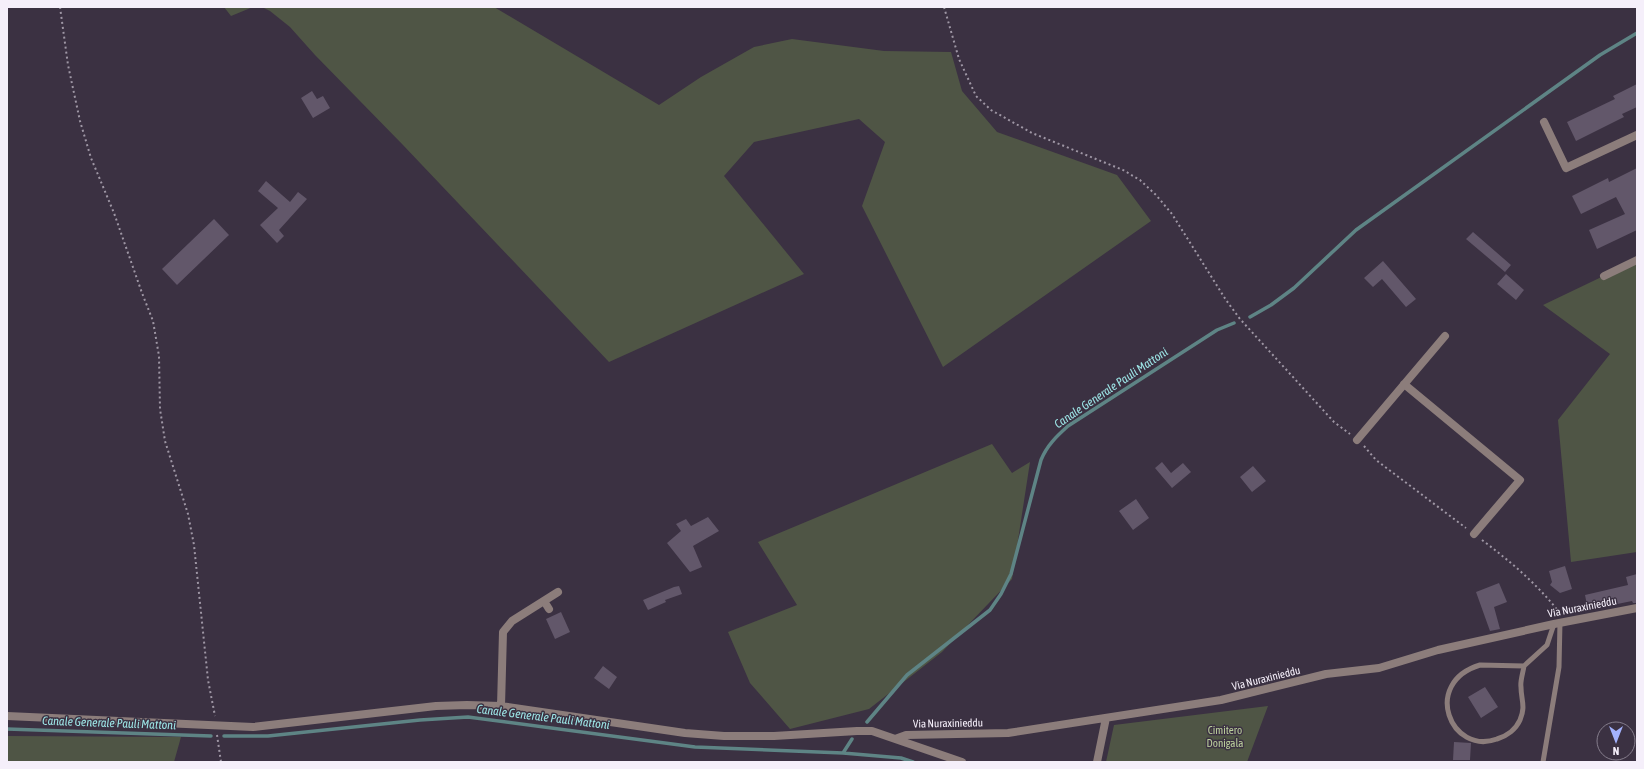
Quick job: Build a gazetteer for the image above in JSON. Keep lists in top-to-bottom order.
{
  "streets": {
    "street": ["Via Nuraxinieddu"]
  },
  "water": ["Canale Generale Pauli Mattoni"],
  "parks": ["Cimitero Donigala"],
  "north": "bottom"
}
